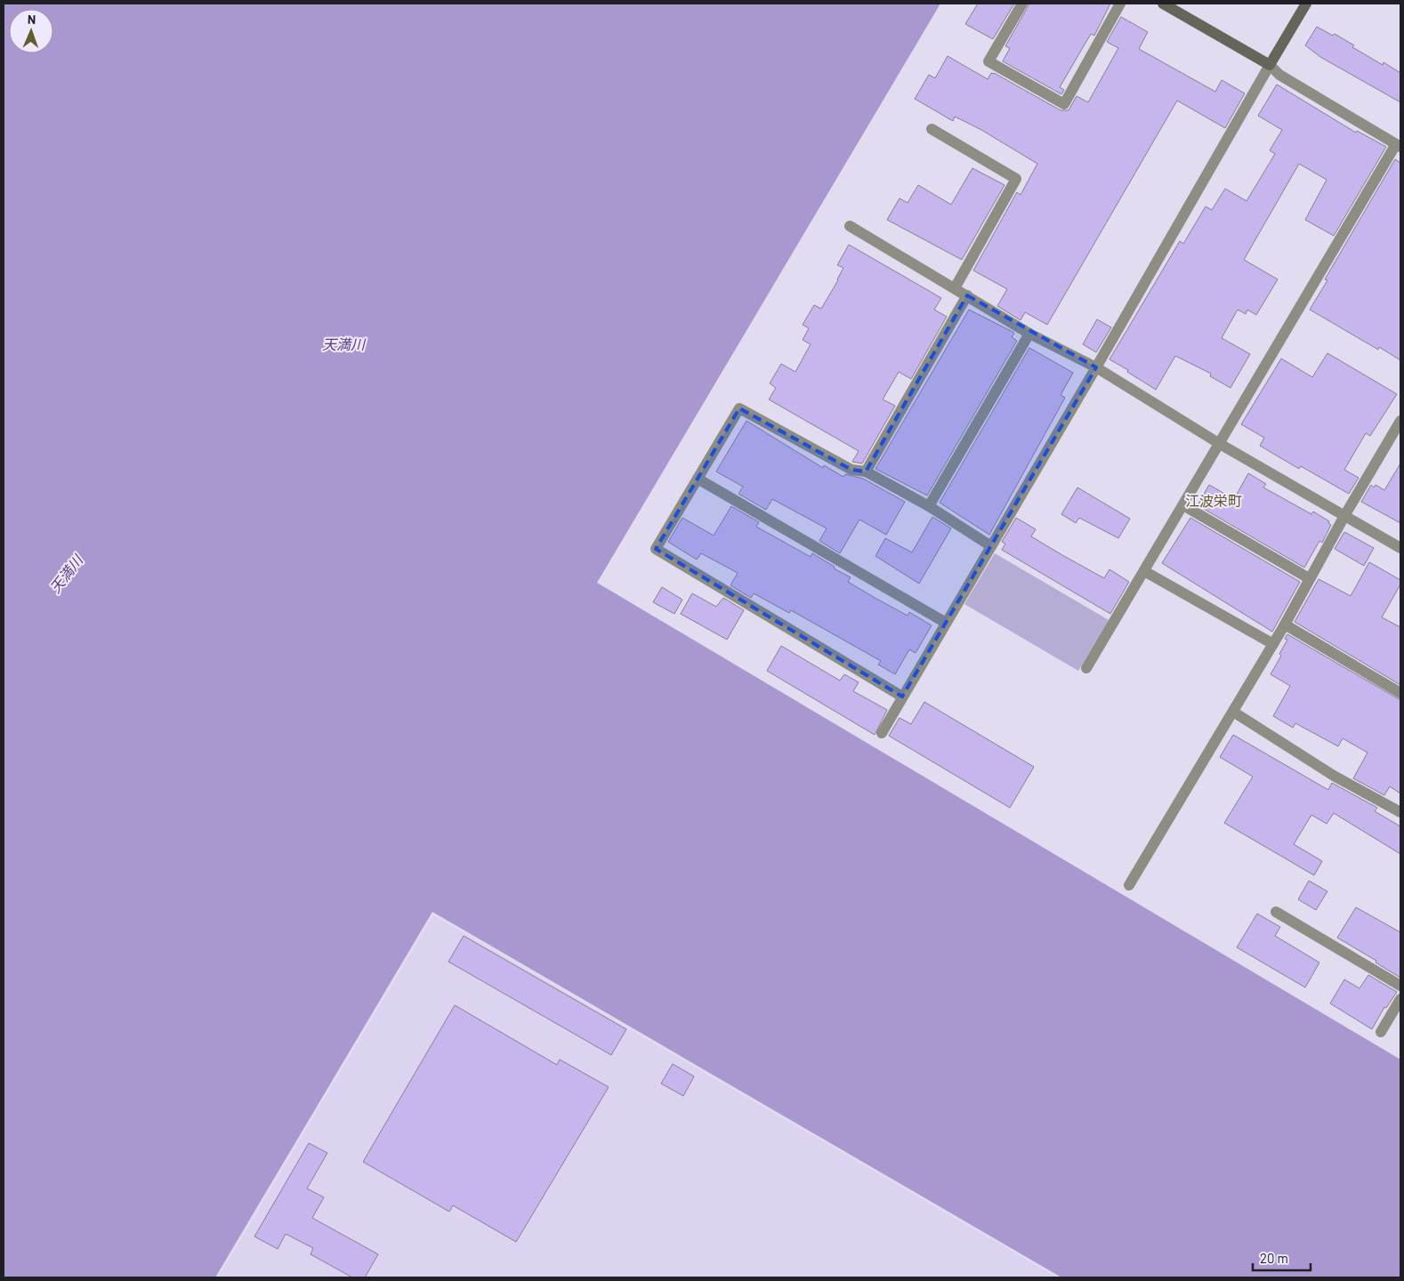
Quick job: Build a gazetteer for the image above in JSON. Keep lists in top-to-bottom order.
{
  "districts": ["江波栄町"],
  "water": ["天満川"],
  "scale_bar": "20 m",
  "north": "top"
}
